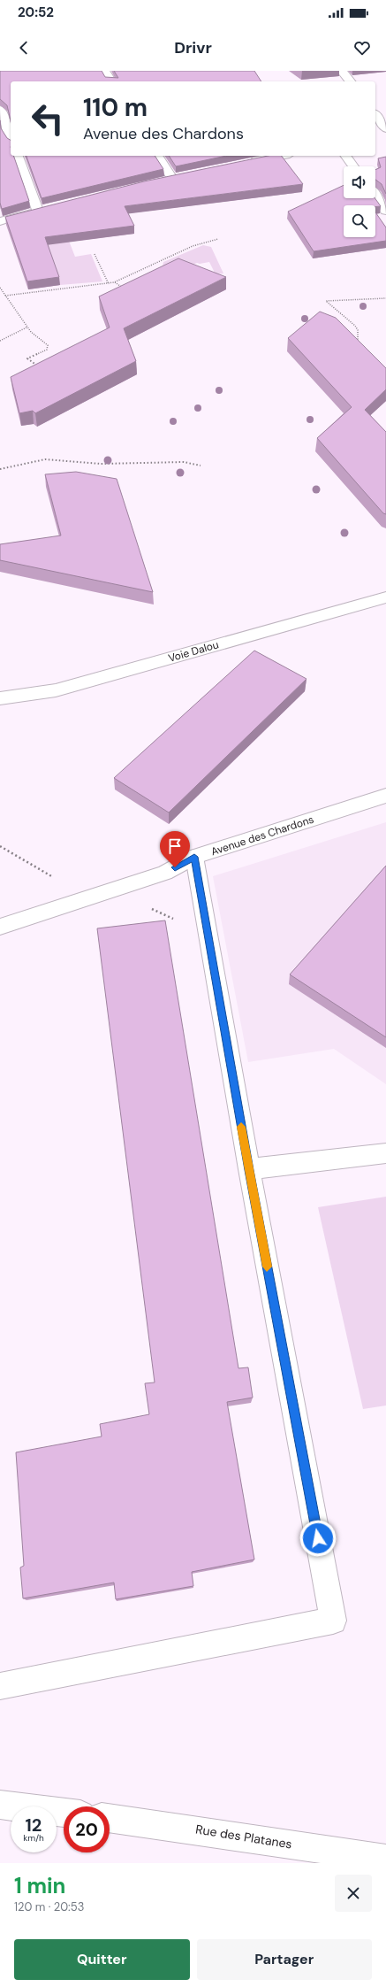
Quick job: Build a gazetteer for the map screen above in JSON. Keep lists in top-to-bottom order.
{
  "streets": {
    "street": ["Voie Dalou", "Avenue des Chardons", "Rue des Platanes"]
  },
  "page": {
    "status": "20:52",
    "header": "Drivr",
    "turn": ["110 m", "Avenue des Chardons"],
    "speed": "12 km/h",
    "limit": "20",
    "heading": ["1 min", "120 m · 20:53"],
    "buttons": ["Quitter", "Partager"]
  }
}
